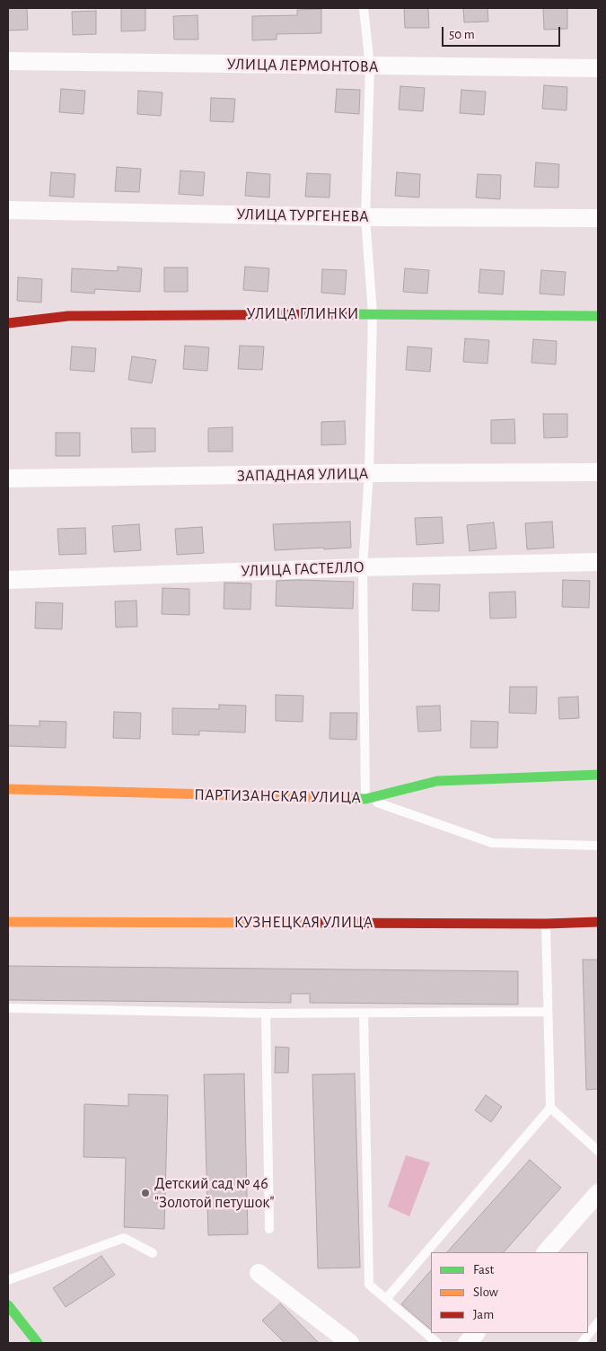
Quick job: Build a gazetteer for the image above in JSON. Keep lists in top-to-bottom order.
{
  "streets": {
    "street": [
      "УЛИЦА ЛЕРМОНТОВА",
      "УЛИЦА ТУРГЕНЕВА",
      "УЛИЦА ГЛИНКИ",
      "ЗАПАДНАЯ УЛИЦА",
      "УЛИЦА ГАСТЕЛЛО",
      "ПАРТИЗАНСКАЯ УЛИЦА",
      "КУЗНЕЦКАЯ УЛИЦА"
    ]
  },
  "places": ["Детский сад № 46 \"Золотой петушок\""],
  "legend": ["Fast", "Slow", "Jam"],
  "scale_bar": "50 m"
}
